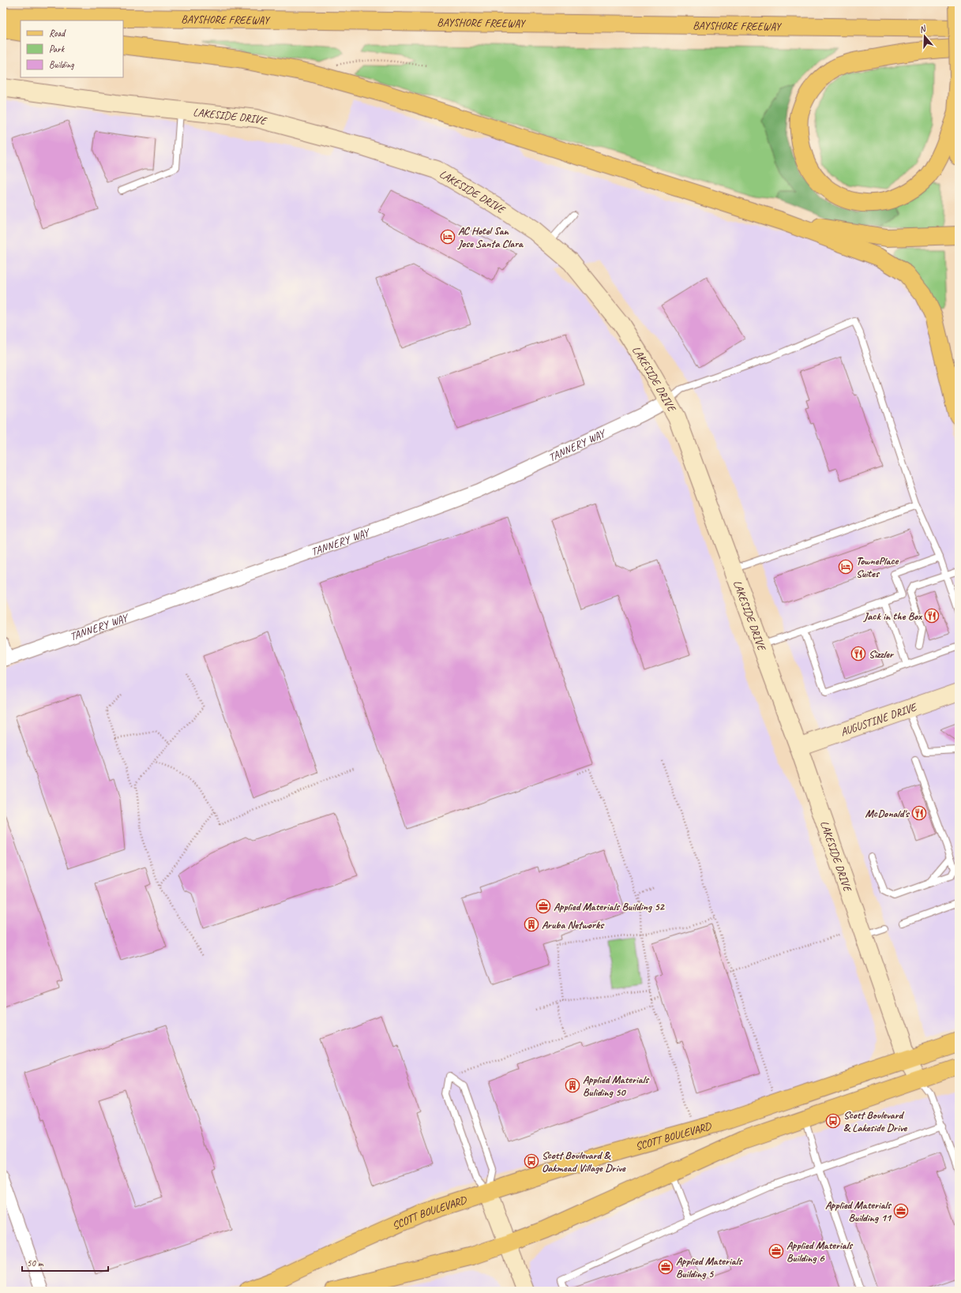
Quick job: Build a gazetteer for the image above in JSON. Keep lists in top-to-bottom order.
{
  "streets": {
    "main road": ["BAYSHORE FREEWAY", "SCOTT BOULEVARD"],
    "street": ["LAKESIDE DRIVE", "TANNERY WAY", "AUGUSTINE DRIVE"]
  },
  "crossings": [
    ["LAKESIDE DRIVE", "TANNERY WAY"],
    ["LAKESIDE DRIVE", "AUGUSTINE DRIVE"],
    ["LAKESIDE DRIVE", "SCOTT BOULEVARD"]
  ],
  "places": {
    "hotel": ["AC Hotel San Jose Santa Clara", "TownePlace Suites"],
    "restaurant": ["Jack in the Box", "Sizzler", "McDonald's"],
    "office": [
      "Applied Materials Building 52",
      "Applied Materials Building 11",
      "Applied Materials Building 6",
      "Applied Materials Building 5"
    ],
    "building": ["Aruba Networks", "Applied Materials Buliding 50"],
    "bus stop": ["Scott Boulevard & Lakeside Drive", "Scott Boulevard & Oakmead Village Drive"]
  },
  "legend": ["Road", "Park", "Building"],
  "scale_bar": "50 m",
  "north": "top"
}
